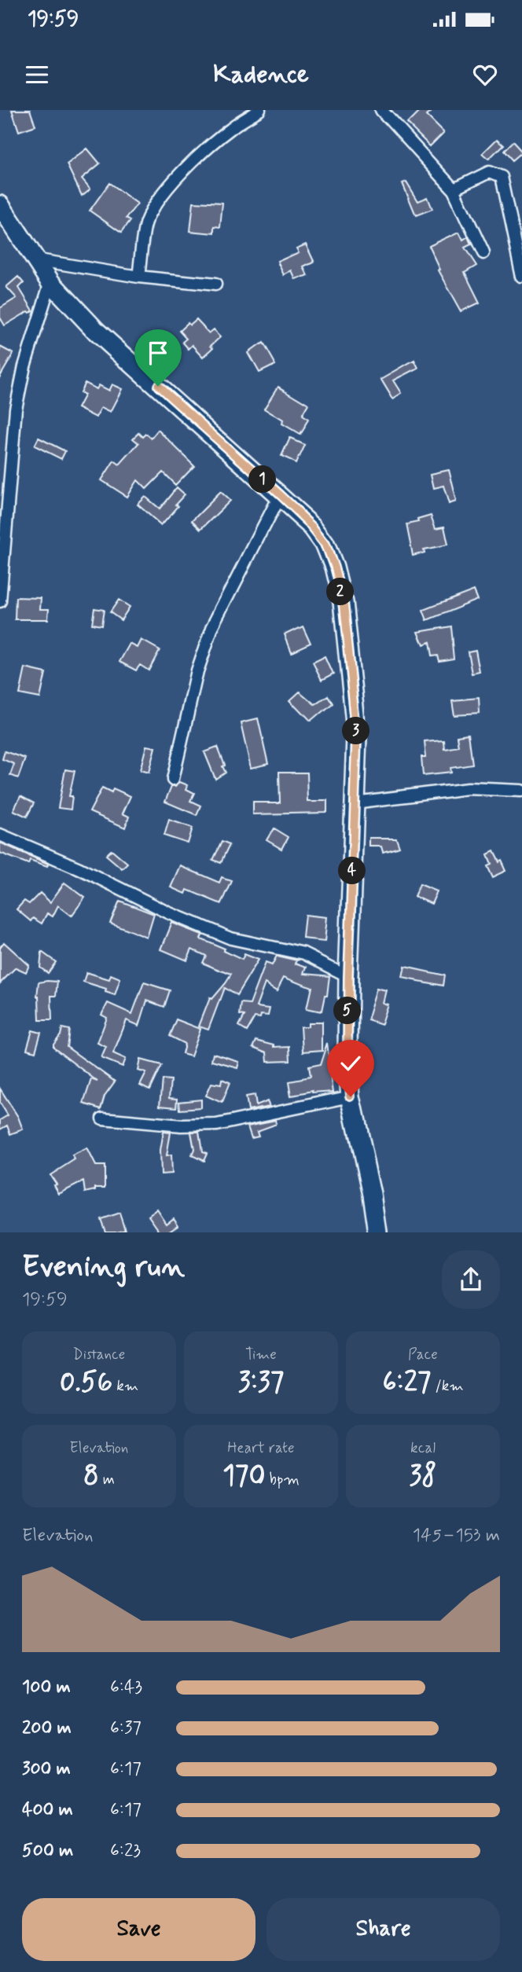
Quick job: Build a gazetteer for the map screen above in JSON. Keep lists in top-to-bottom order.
{
  "page": {
    "status": "19:59",
    "header": "Kadence",
    "pins": [
      "1",
      "2",
      "3",
      "4",
      "5"
    ],
    "heading": ["Evening run", "19:59"],
    "stats": [
      ["Distance", "0.56 km"],
      ["Time", "3:37"],
      ["Pace", "6:27 /km"],
      ["Elevation", "8 m"],
      ["Heart rate", "170 bpm"],
      ["kcal", "38"]
    ],
    "chart": ["Elevation", "145–153 m"],
    "list": [
      {
        "name": "100 m",
        "note": "6:43"
      },
      {
        "name": "200 m",
        "note": "6:37"
      },
      {
        "name": "300 m",
        "note": "6:17"
      },
      {
        "name": "400 m",
        "note": "6:17"
      },
      {
        "name": "500 m",
        "note": "6:23"
      }
    ],
    "buttons": ["Save", "Share"]
  }
}
